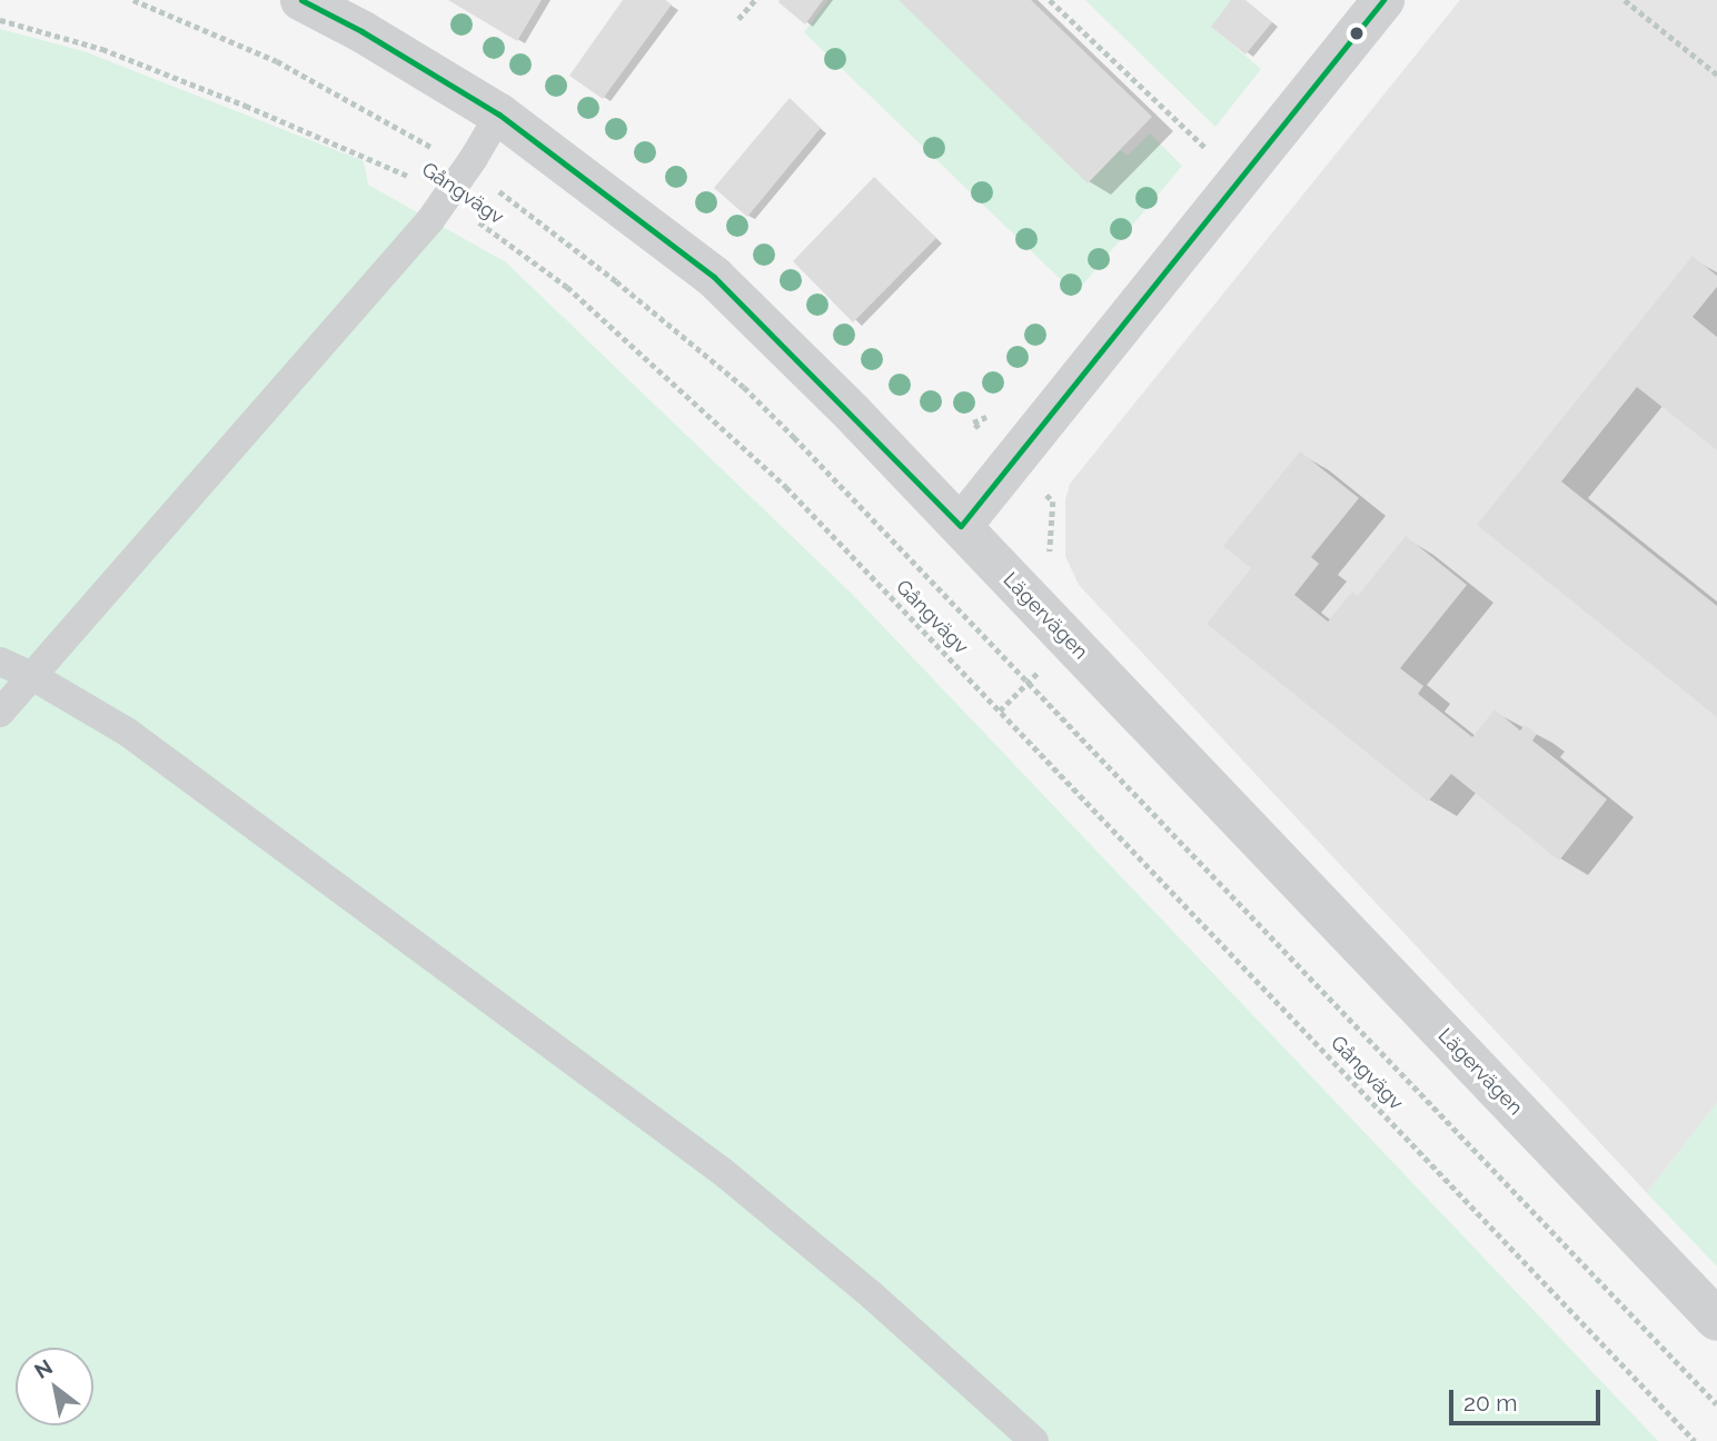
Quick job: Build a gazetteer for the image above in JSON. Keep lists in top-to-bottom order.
{
  "streets": {
    "street": ["Lägervägen"],
    "path": ["Gångvägv"]
  },
  "scale_bar": "20 m",
  "north": "top left"
}
